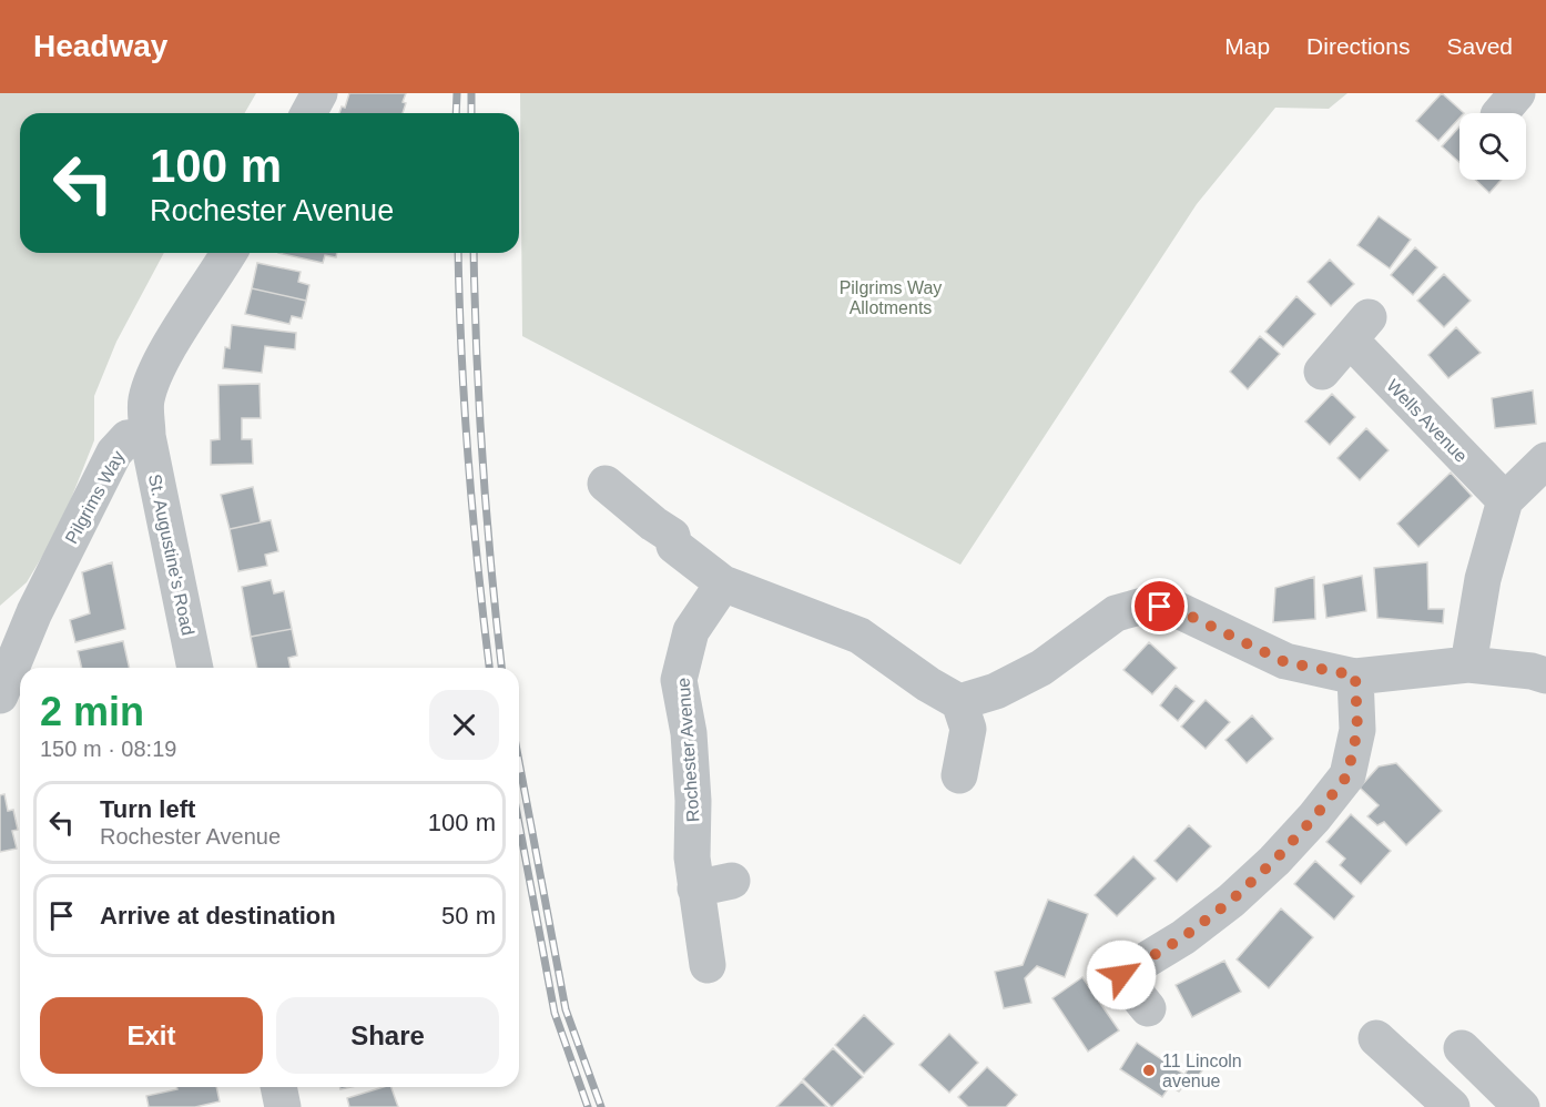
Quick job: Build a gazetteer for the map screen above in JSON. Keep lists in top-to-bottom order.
{
  "streets": {
    "street": [
      "Wells Avenue",
      "Pilgrims Way",
      "St. Augustine's Road",
      "Rochester Avenue"
    ]
  },
  "crossings": [
    ["Pilgrims Way", "St. Augustine's Road"]
  ],
  "parks": ["Pilgrims Way Allotments"],
  "places": ["11 Lincoln avenue"],
  "page": {
    "header": "Headway",
    "nav": ["Map", "Directions", "Saved"],
    "turn": ["100 m", "Rochester Avenue"],
    "heading": ["2 min", "150 m · 08:19"],
    "list": [
      {
        "name": "Turn left",
        "note": "Rochester Avenue",
        "value": "100 m"
      },
      {
        "name": "Arrive at destination",
        "value": "50 m"
      }
    ],
    "buttons": ["Exit", "Share"]
  }
}
